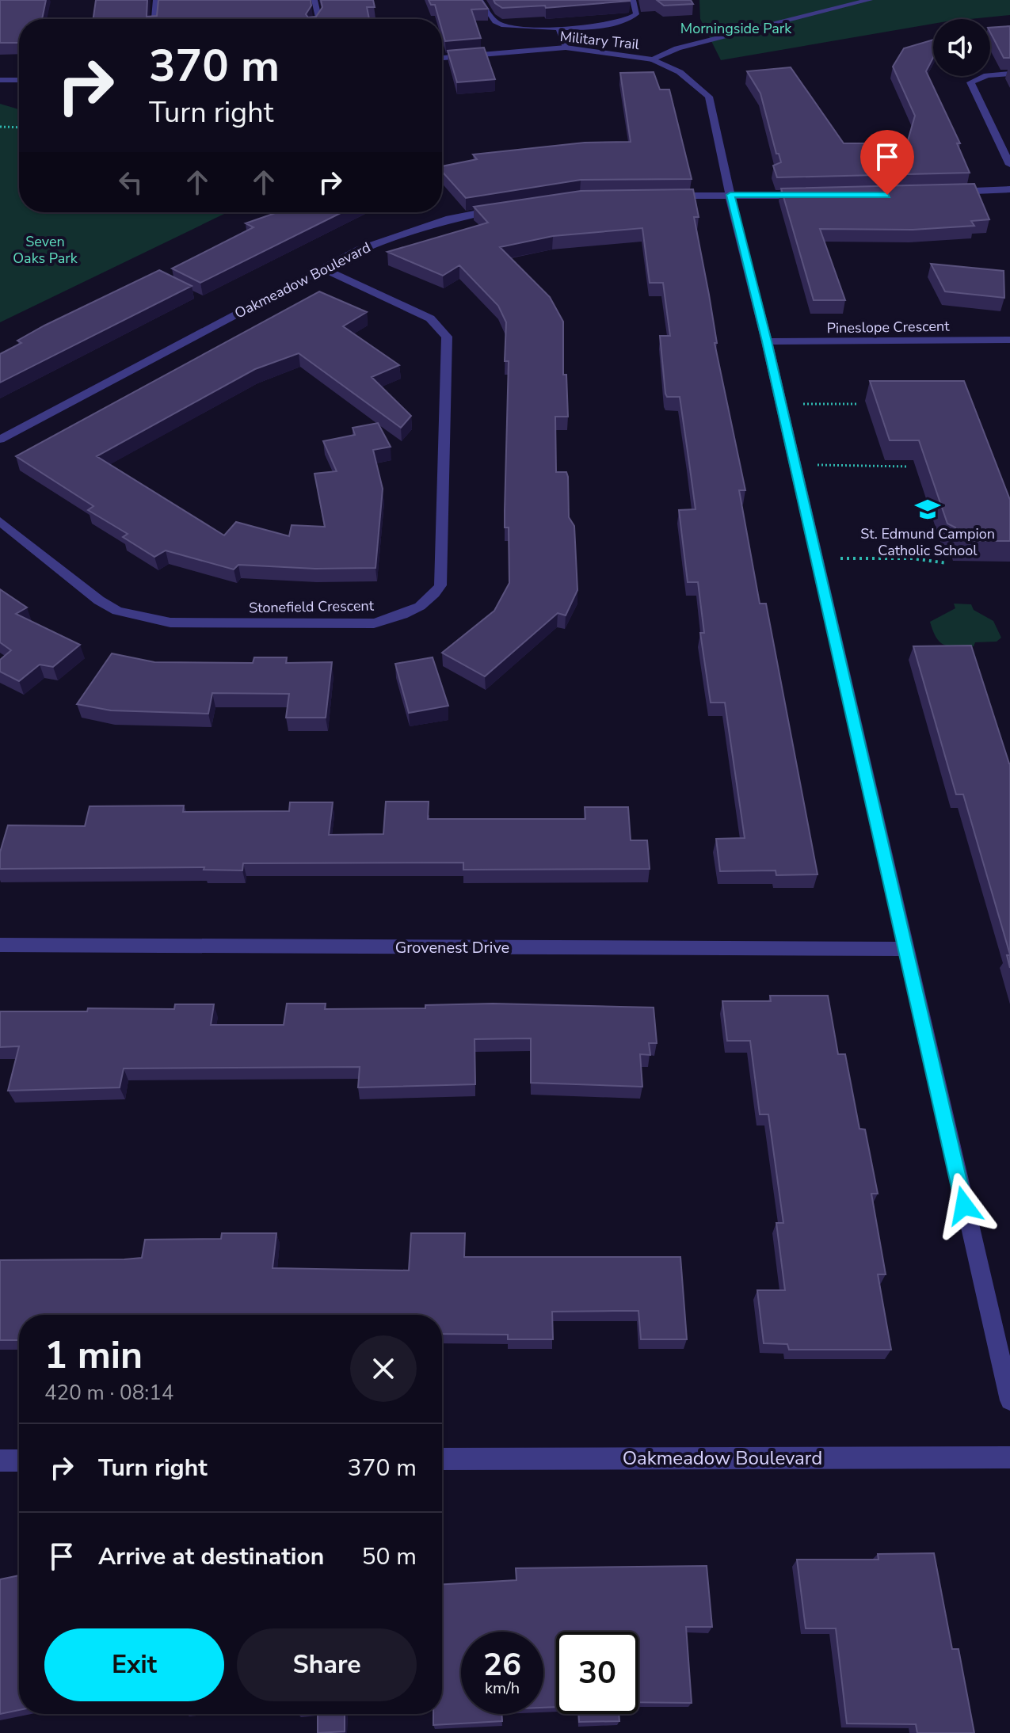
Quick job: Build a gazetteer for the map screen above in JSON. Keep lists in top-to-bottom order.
{
  "streets": {
    "street": [
      "Military Trail",
      "Oakmeadow Boulevard",
      "Pineslope Crescent",
      "Stonefield Crescent",
      "Grovenest Drive"
    ]
  },
  "crossings": [
    ["Oakmeadow Boulevard", "Stonefield Crescent"]
  ],
  "parks": ["Morningside Park", "Seven Oaks Park"],
  "places": {
    "school or university": ["St. Edmund Campion Catholic School"]
  },
  "page": {
    "turn": ["370 m", "Turn right"],
    "heading": ["1 min", "420 m · 08:14"],
    "list": [
      {
        "name": "Turn right",
        "value": "370 m"
      },
      {
        "name": "Arrive at destination",
        "value": "50 m"
      }
    ],
    "buttons": ["Exit", "Share"],
    "speed": "26 km/h",
    "limit": "30"
  }
}
